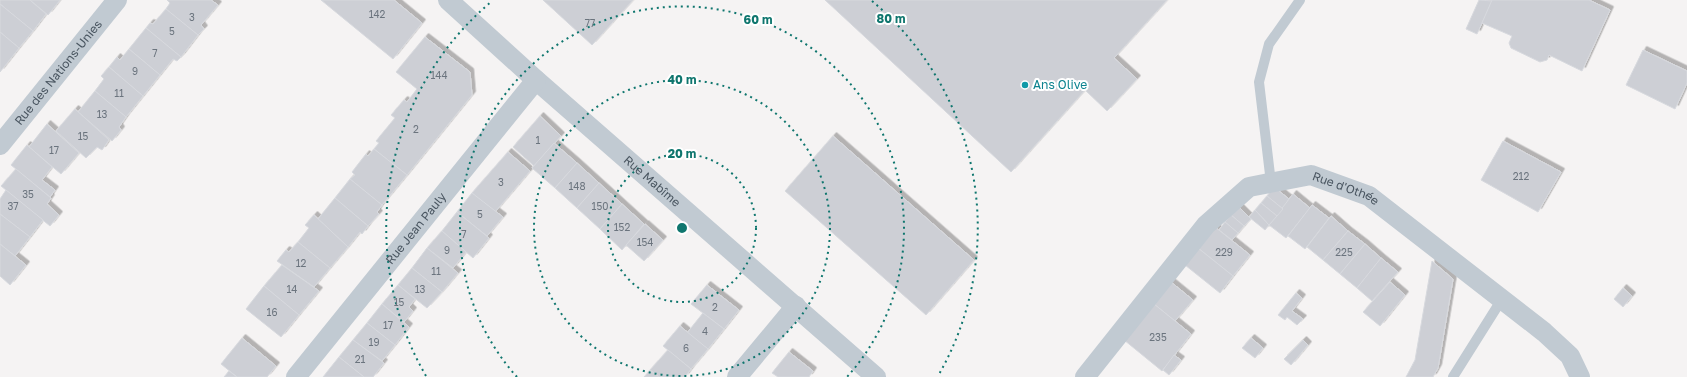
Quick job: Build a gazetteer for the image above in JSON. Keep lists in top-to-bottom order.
{
  "streets": {
    "street": [
      "Rue des Nations-Unies",
      "Rue Mabîme",
      "Rue d'Othée",
      "Rue Jean Pauly"
    ]
  },
  "crossings": [
    ["Rue Mabîme", "Rue Jean Pauly"]
  ],
  "places": ["Ans Olive"],
  "house_numbers": [
    "142",
    "3",
    "77",
    "5",
    "7",
    "9",
    "144",
    "11",
    "13",
    "2",
    "15",
    "1",
    "17",
    "212",
    "3",
    "148",
    "35",
    "37",
    "150",
    "5",
    "152",
    "7",
    "154",
    "9",
    "229",
    "225",
    "12",
    "11",
    "14",
    "13",
    "15",
    "2",
    "16",
    "17",
    "4",
    "235",
    "19",
    "6",
    "21"
  ],
  "rings": [
    "80 m",
    "60 m",
    "40 m",
    "20 m"
  ]
}
